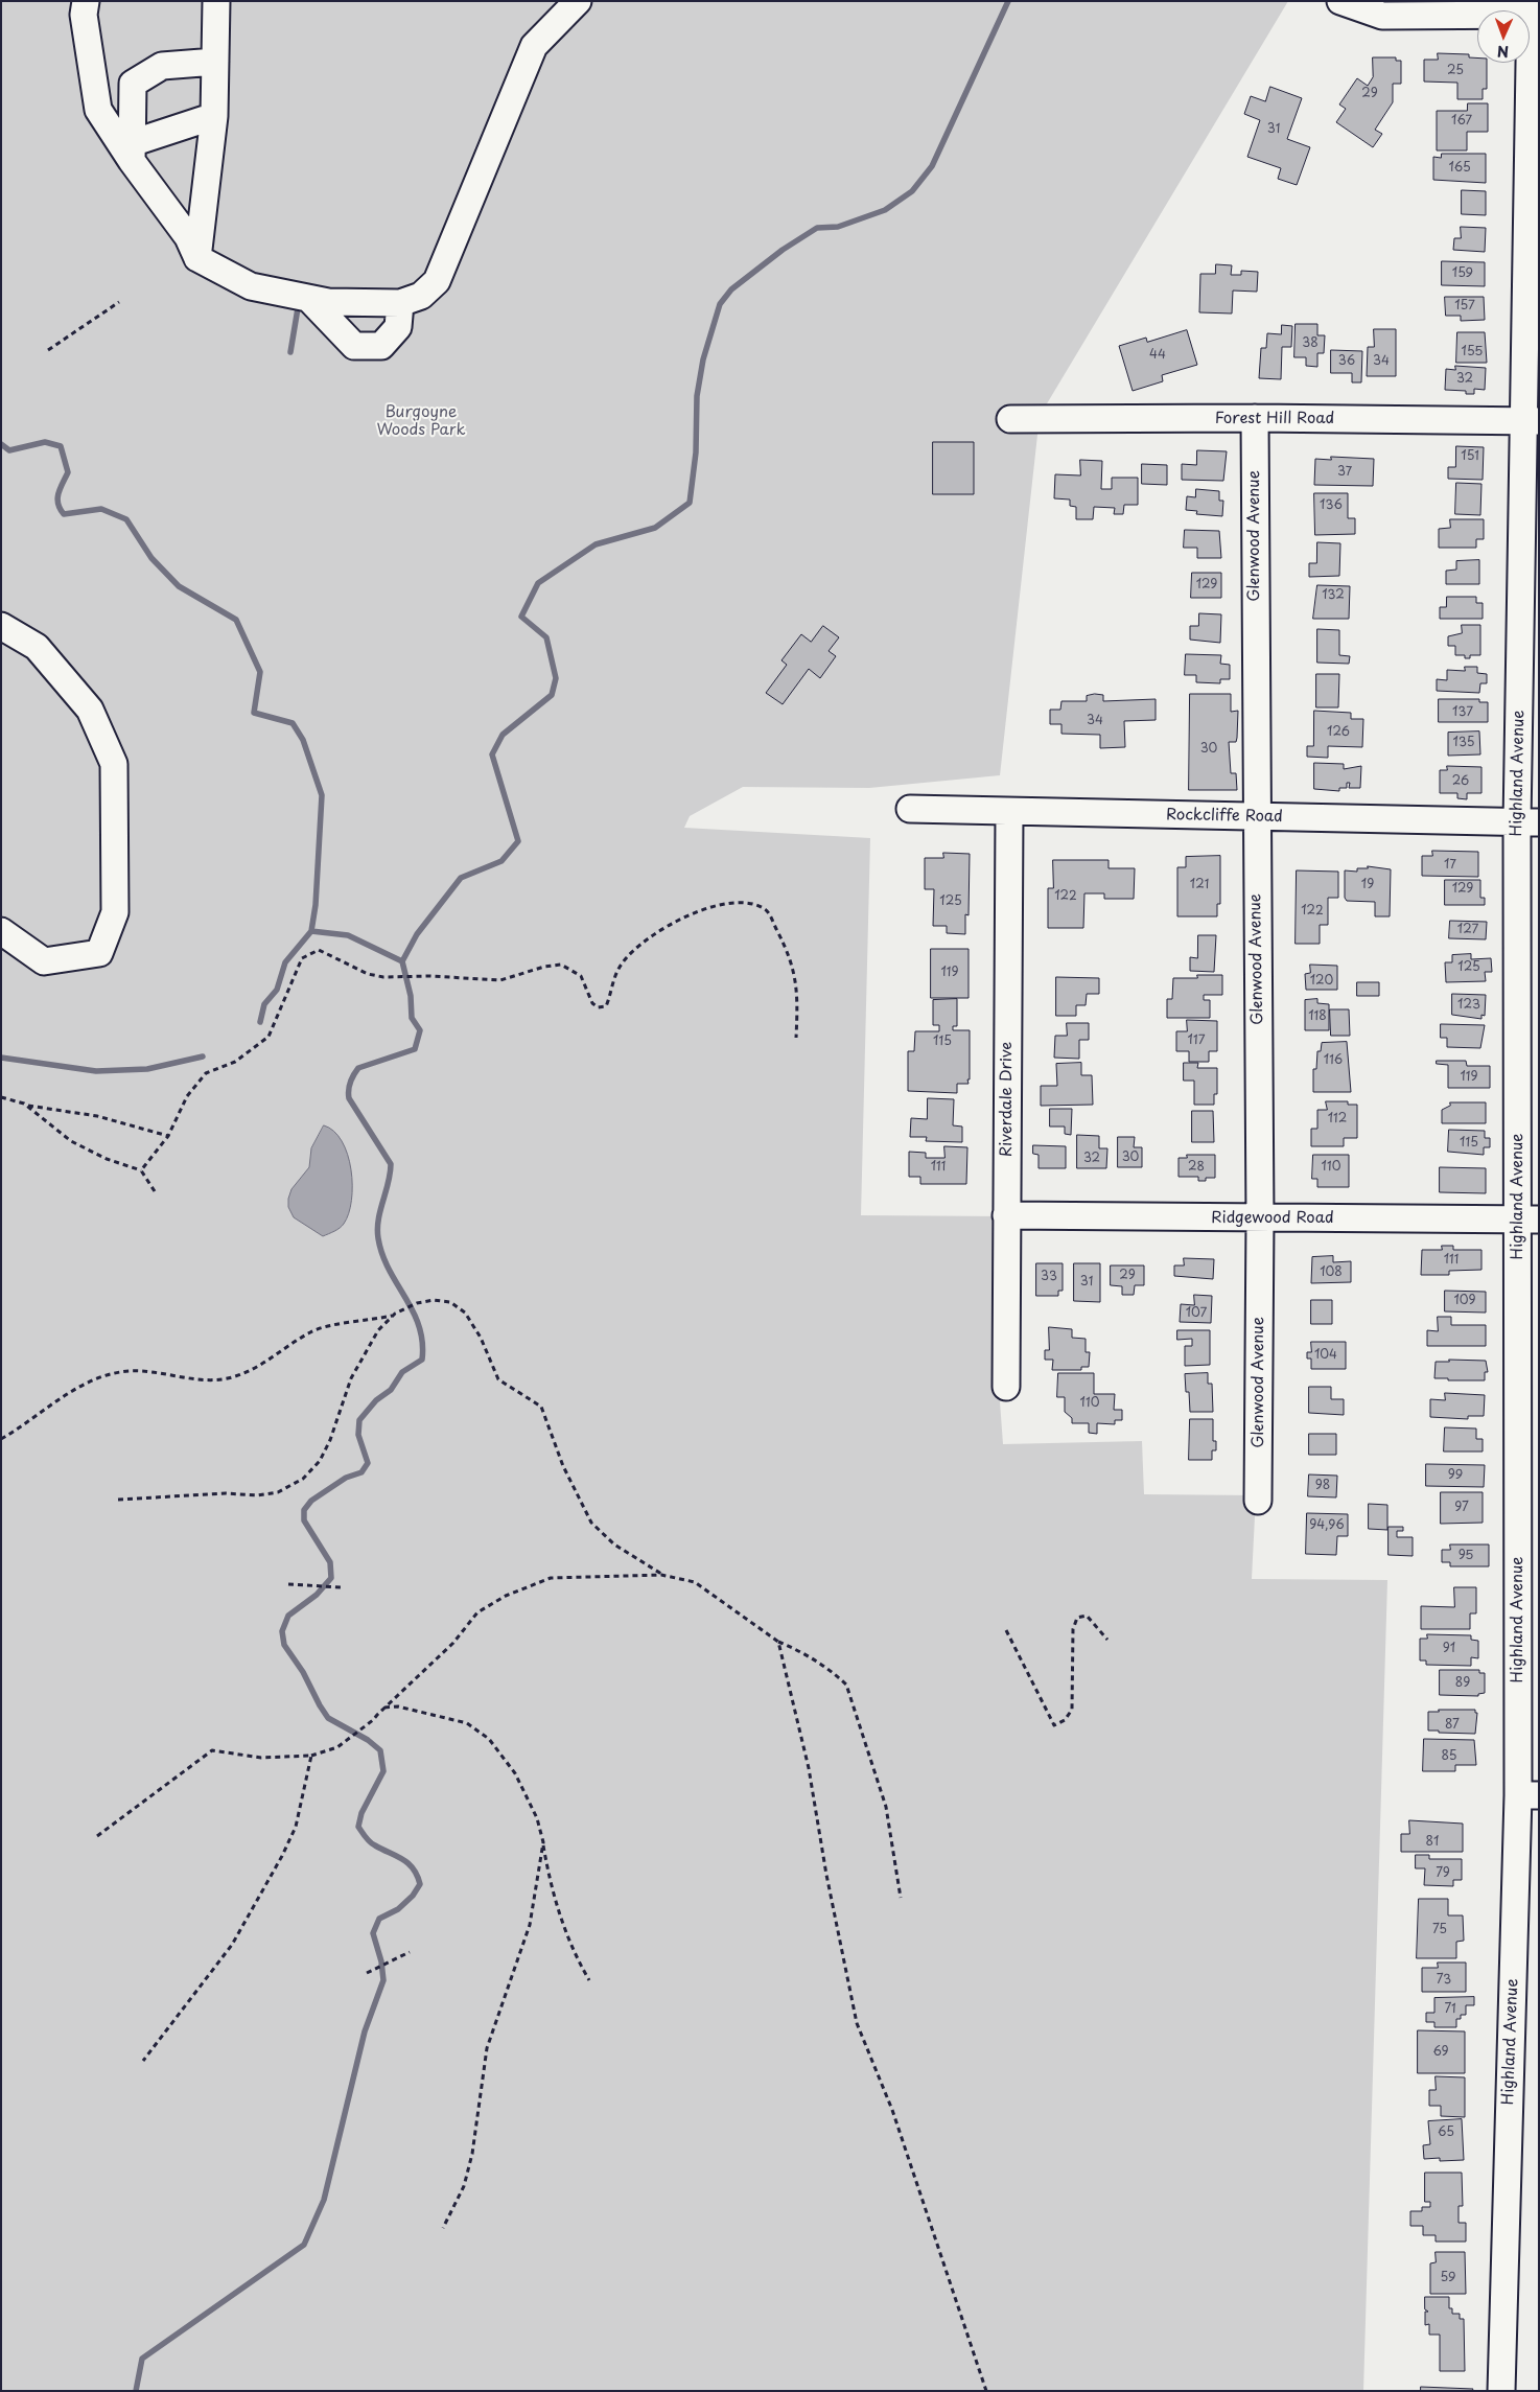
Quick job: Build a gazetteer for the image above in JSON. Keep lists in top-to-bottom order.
{
  "streets": {
    "street": [
      "Forest Hill Road",
      "Glenwood Avenue",
      "Highland Avenue",
      "Rockcliffe Road",
      "Riverdale Drive",
      "Ridgewood Road"
    ]
  },
  "crossings": [
    ["Forest Hill Road", "Glenwood Avenue"],
    ["Forest Hill Road", "Highland Avenue"],
    ["Glenwood Avenue", "Rockcliffe Road"],
    ["Glenwood Avenue", "Ridgewood Road"],
    ["Highland Avenue", "Rockcliffe Road"],
    ["Highland Avenue", "Ridgewood Road"],
    ["Rockcliffe Road", "Riverdale Drive"],
    ["Riverdale Drive", "Ridgewood Road"]
  ],
  "parks": ["Burgoyne Woods Park"],
  "house_numbers": [
    "25",
    "29",
    "167",
    "31",
    "165",
    "159",
    "157",
    "38",
    "155",
    "44",
    "36",
    "34",
    "32",
    "151",
    "37",
    "136",
    "129",
    "132",
    "137",
    "34",
    "126",
    "135",
    "30",
    "26",
    "17",
    "121",
    "19",
    "129",
    "122",
    "125",
    "122",
    "127",
    "125",
    "119",
    "120",
    "123",
    "118",
    "117",
    "115",
    "116",
    "119",
    "112",
    "115",
    "30",
    "32",
    "111",
    "28",
    "110",
    "111",
    "108",
    "29",
    "33",
    "31",
    "109",
    "107",
    "104",
    "110",
    "99",
    "98",
    "97",
    "94,96",
    "95",
    "91",
    "89",
    "87",
    "85",
    "81",
    "79",
    "75",
    "73",
    "71",
    "69",
    "65",
    "59"
  ],
  "north": "bottom"
}
